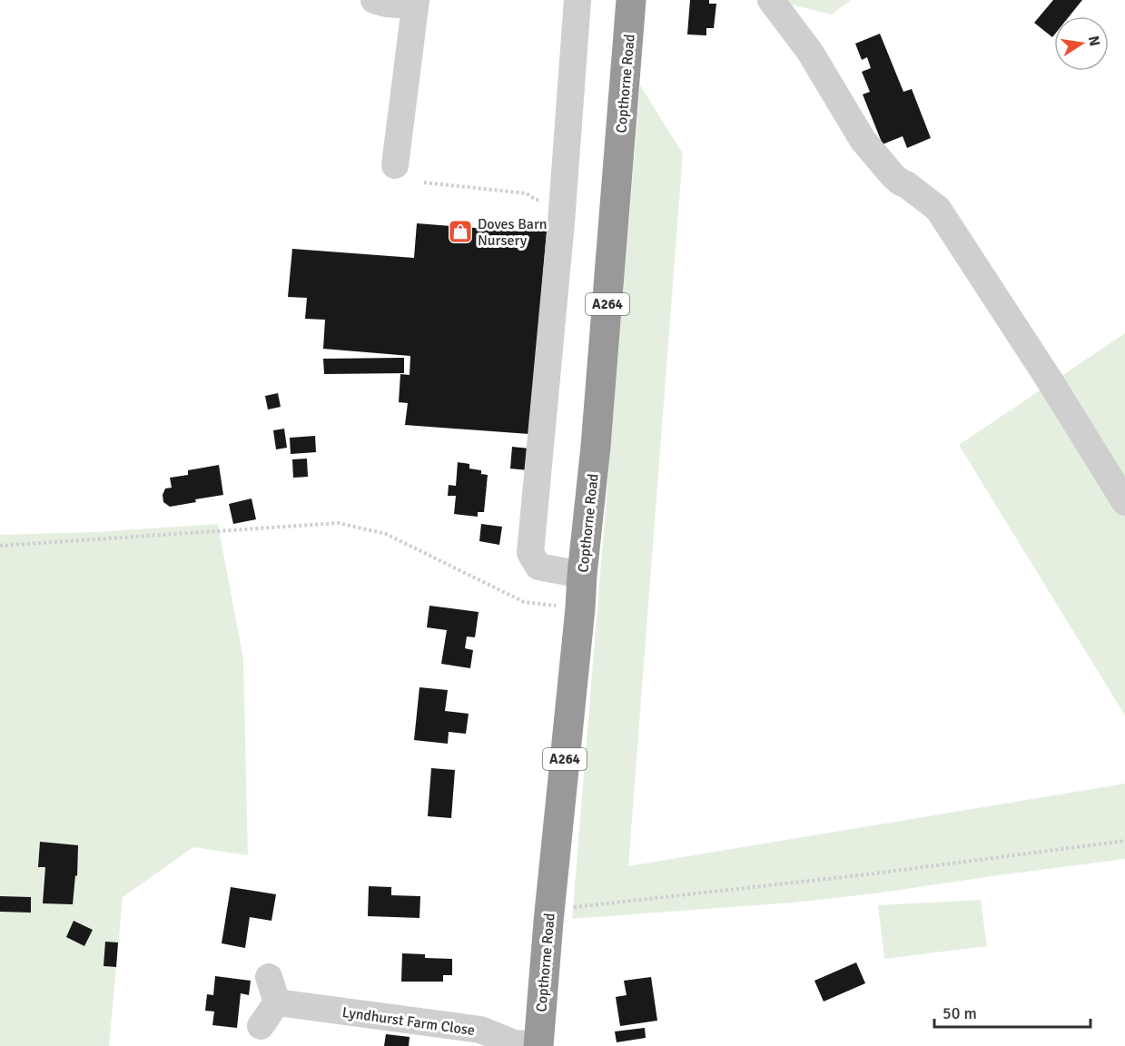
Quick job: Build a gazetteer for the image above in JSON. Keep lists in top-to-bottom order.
{
  "streets": {
    "highway": ["Copthorne Road", "A264"],
    "street": ["Lyndhurst Farm Close"]
  },
  "crossings": [
    ["Copthorne Road", "Lyndhurst Farm Close"]
  ],
  "places": {
    "shop": ["Doves Barn Nursery"]
  },
  "scale_bar": "50 m",
  "north": "right"
}
